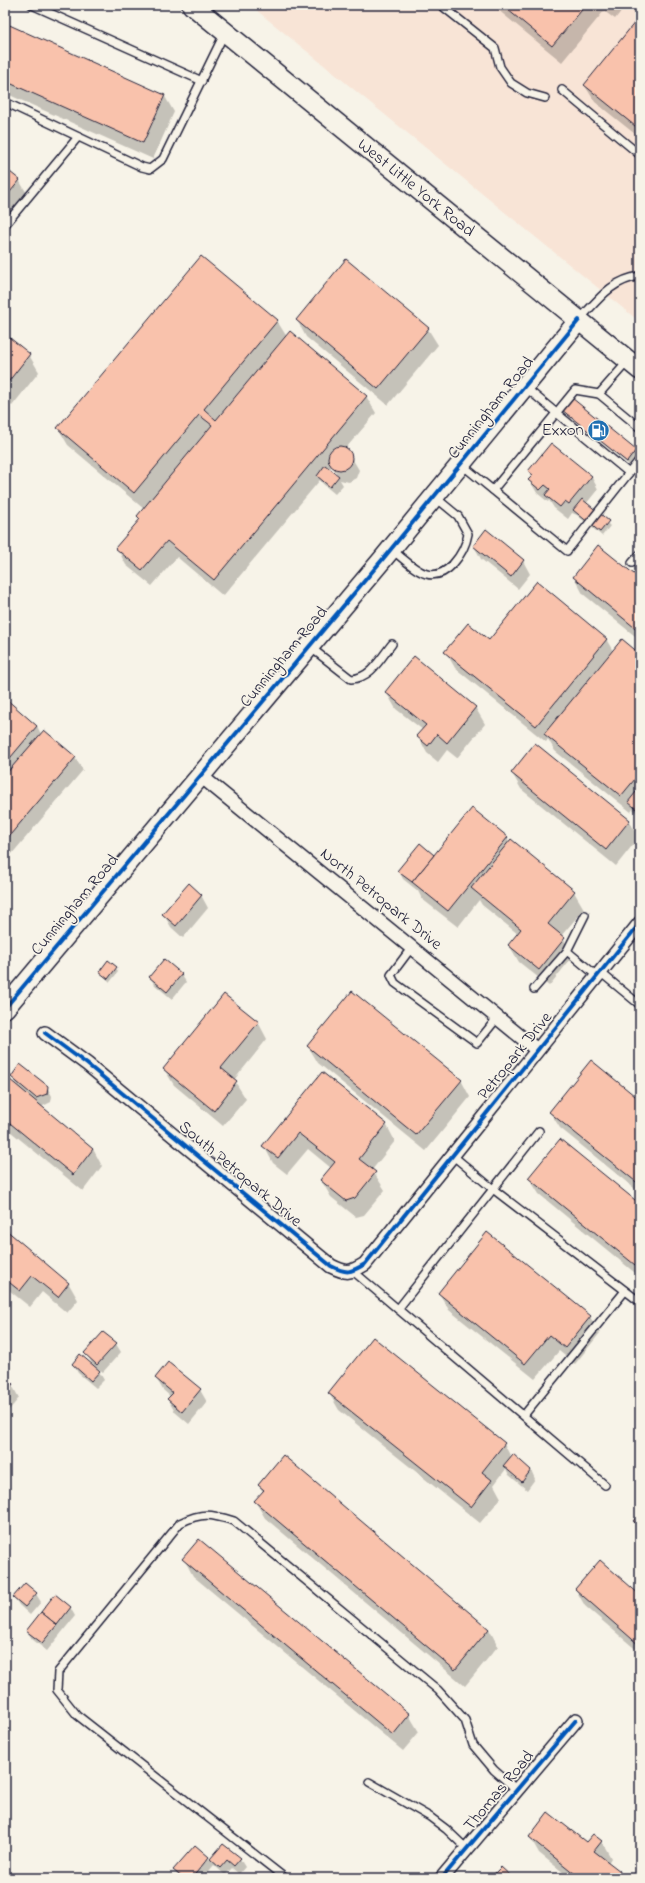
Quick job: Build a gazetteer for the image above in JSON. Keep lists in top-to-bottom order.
{
  "streets": {
    "street": [
      "West Little York Road",
      "Cunningham Road",
      "North Petropark Drive",
      "Petropark Drive",
      "South Petropark Drive",
      "Thomas Road"
    ]
  },
  "crossings": [
    ["West Little York Road", "Cunningham Road"],
    ["Cunningham Road", "North Petropark Drive"],
    ["North Petropark Drive", "Petropark Drive"],
    ["Petropark Drive", "South Petropark Drive"]
  ],
  "places": {
    "fuel station": ["Exxon"]
  }
}
